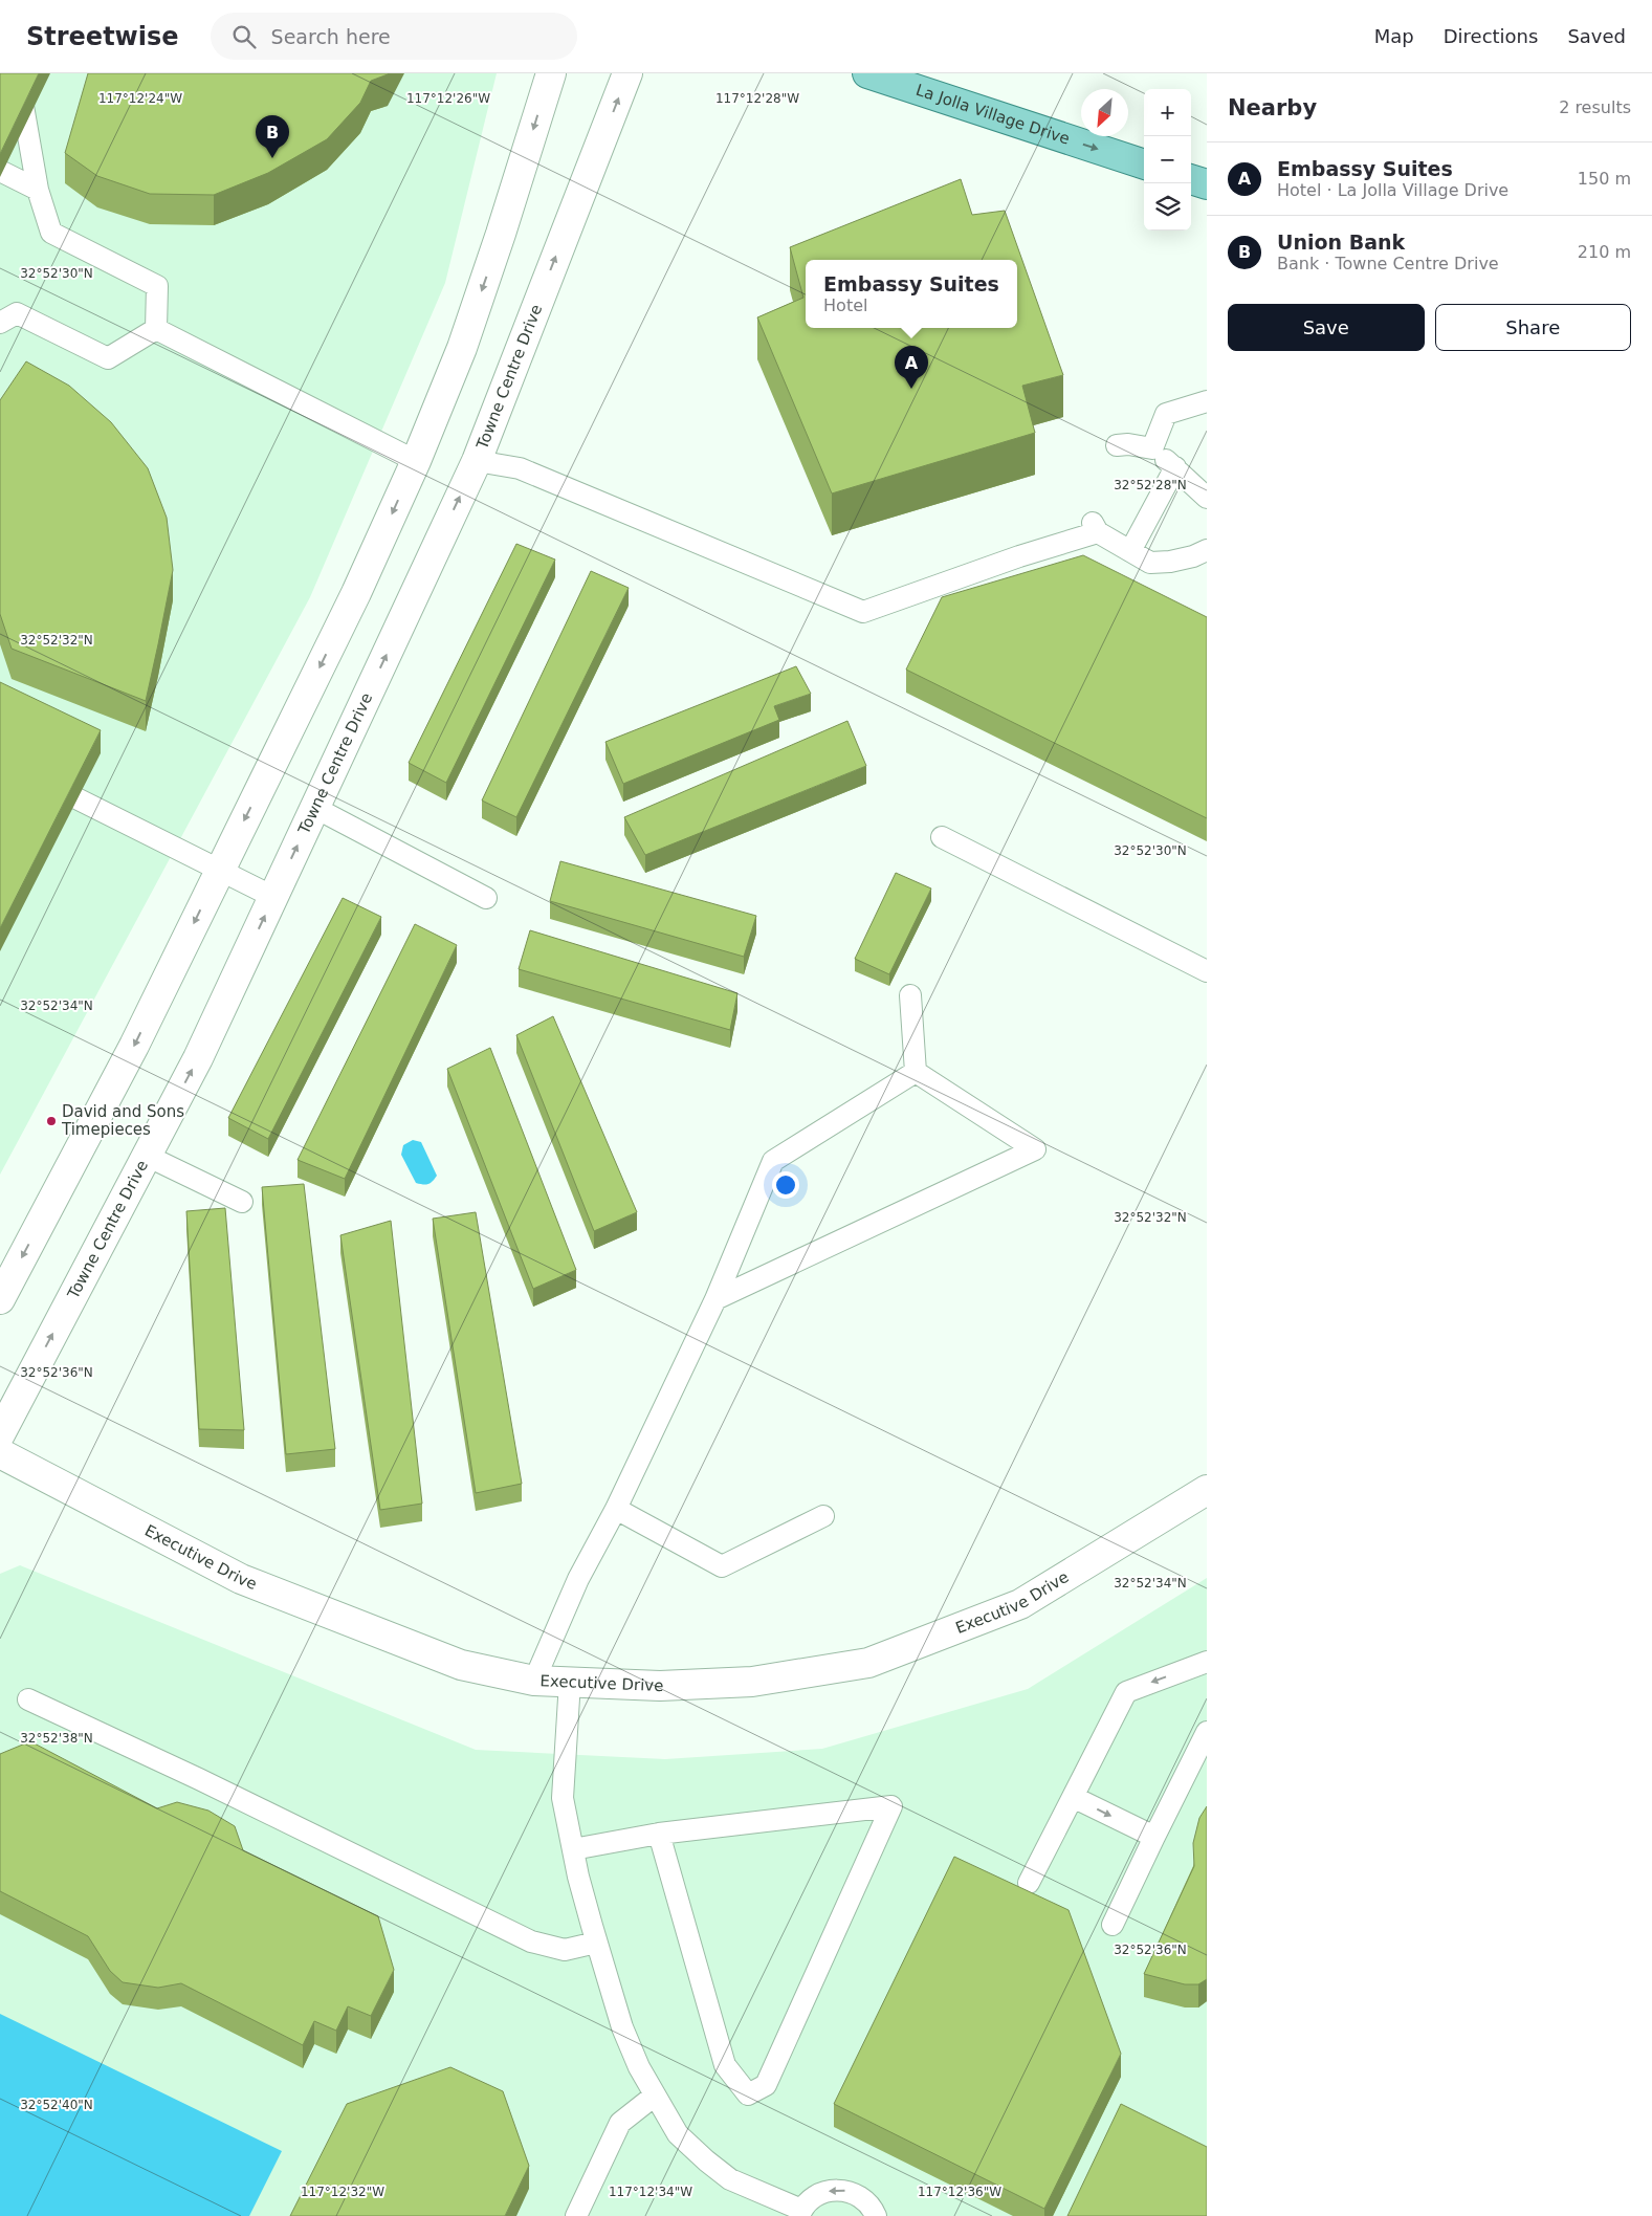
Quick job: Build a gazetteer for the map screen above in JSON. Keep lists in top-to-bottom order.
{
  "streets": {
    "main road": ["La Jolla Village Drive", "Towne Centre Drive", "Executive Drive"]
  },
  "one_way": ["La Jolla Village Drive"],
  "places": ["David and Sons Timepieces"],
  "north": "bottom left",
  "page": {
    "header": "Streetwise",
    "search": "Search here",
    "nav": ["Map", "Directions", "Saved"],
    "heading": ["Nearby", "2 results"],
    "map_buttons": ["+", "−"],
    "pins": ["B", "A"],
    "list": [
      {
        "mark": "A",
        "name": "Embassy Suites",
        "note": "Hotel · La Jolla Village Drive",
        "value": "150 m"
      },
      {
        "mark": "B",
        "name": "Union Bank",
        "note": "Bank · Towne Centre Drive",
        "value": "210 m"
      }
    ],
    "popup": ["Embassy Suites", "Hotel"],
    "buttons": ["Save", "Share"]
  },
  "coordinates": [
    "117°12'24\"W",
    "117°12'26\"W",
    "117°12'28\"W",
    "32°52'30\"N",
    "32°52'28\"N",
    "32°52'32\"N",
    "32°52'34\"N",
    "32°52'36\"N",
    "32°52'38\"N",
    "32°52'40\"N",
    "117°12'32\"W",
    "117°12'34\"W",
    "117°12'36\"W"
  ]
}
